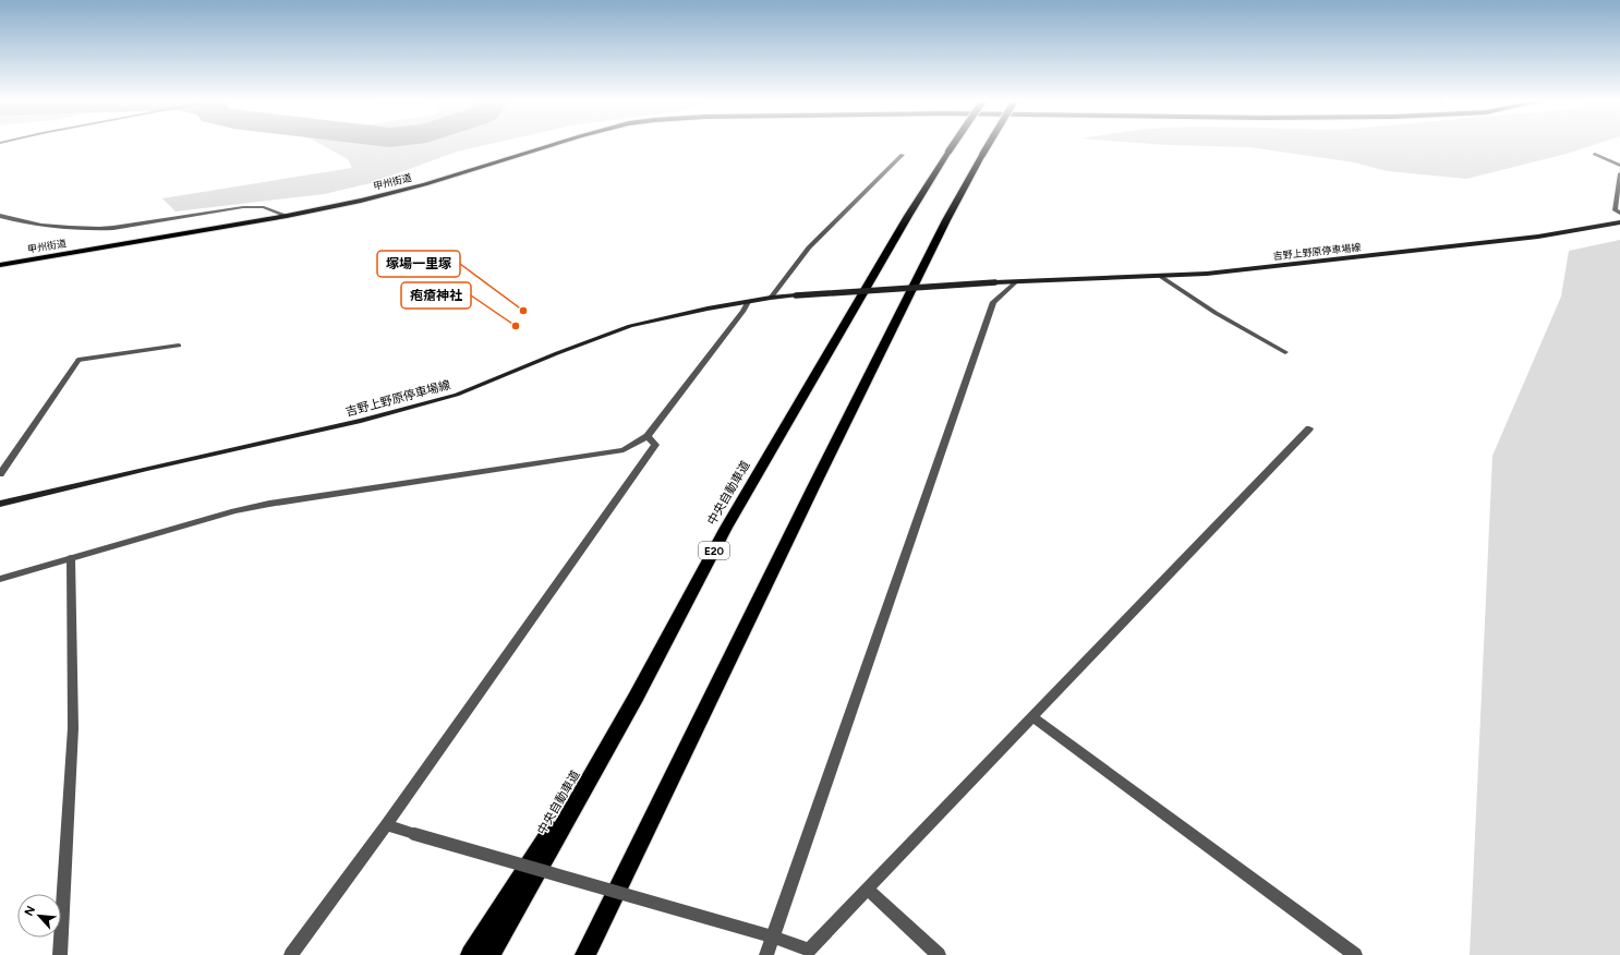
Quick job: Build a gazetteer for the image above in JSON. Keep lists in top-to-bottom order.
{
  "streets": {
    "highway": ["甲州街道", "中央自動車道", "E20"],
    "main road": ["吉野上野原停車場線"]
  },
  "places": ["塚場一里塚", "疱瘡神社"],
  "north": "top left"
}
